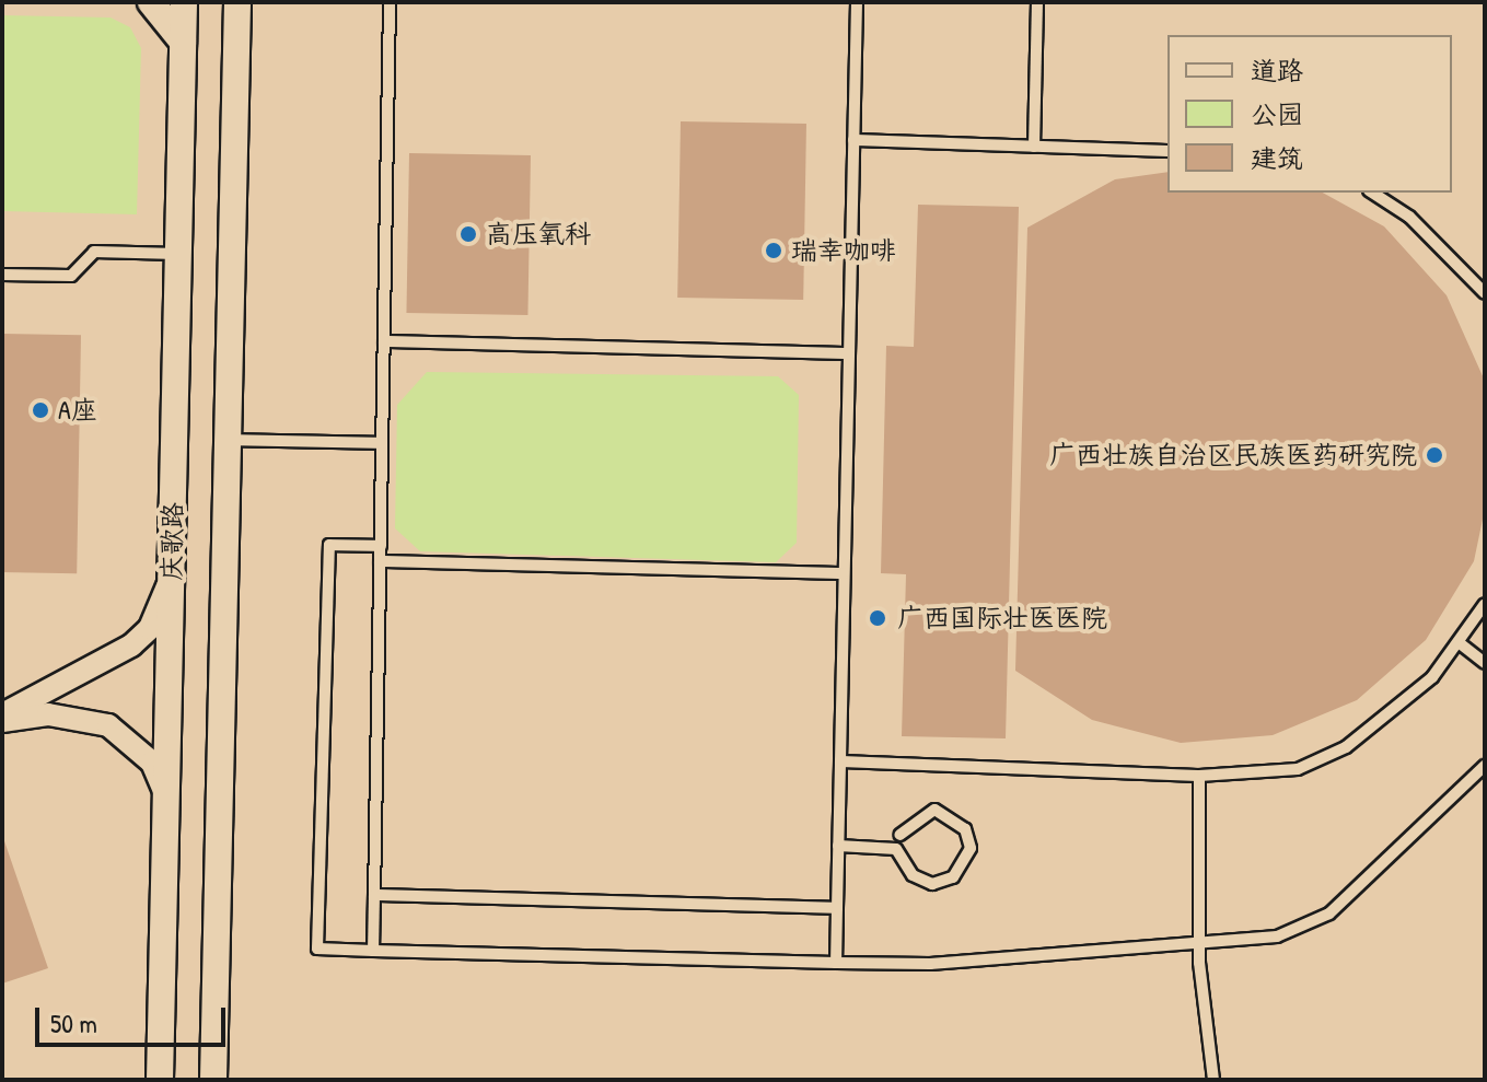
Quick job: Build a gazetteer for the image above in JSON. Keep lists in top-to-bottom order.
{
  "streets": {
    "street": ["庆歌路"]
  },
  "places": [
    "高压氧科",
    "瑞幸咖啡",
    "A座",
    "广西壮族自治区民族医药研究院",
    "广西国际壮医医院"
  ],
  "legend": ["道路", "公园", "建筑"],
  "scale_bar": "50 m"
}
